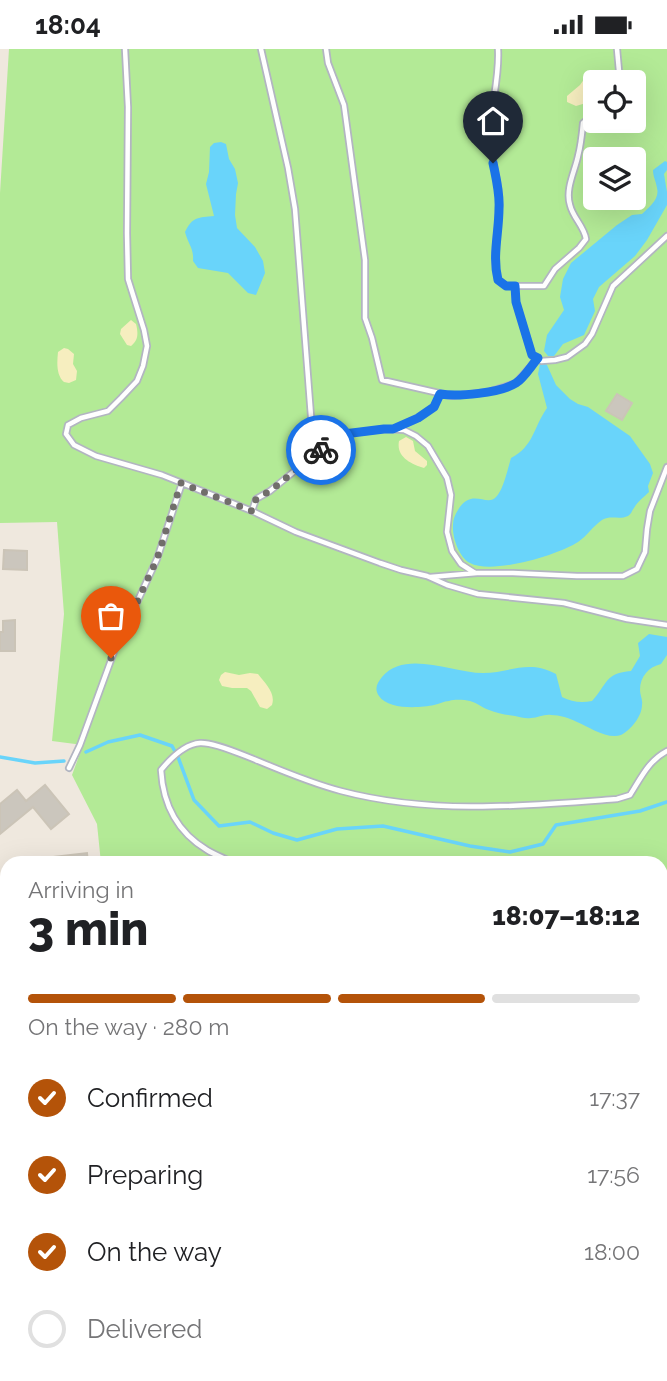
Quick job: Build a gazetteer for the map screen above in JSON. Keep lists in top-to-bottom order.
{
  "page": {
    "status": "18:04",
    "heading": ["3 min", "Arriving in", "18:07–18:12"],
    "bar": "On the way · 280 m",
    "list": [
      ["Confirmed", "17:37"],
      ["Preparing", "17:56"],
      ["On the way", "18:00"],
      "Delivered"
    ]
  }
}
